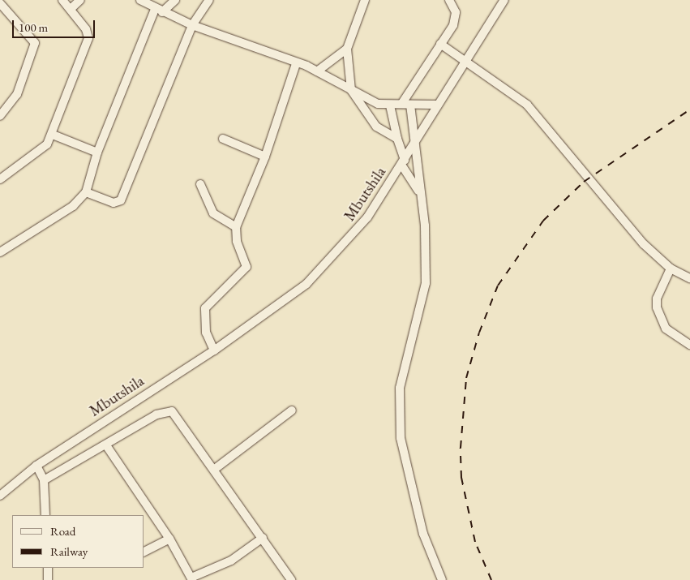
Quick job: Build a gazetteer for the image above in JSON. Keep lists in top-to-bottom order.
{
  "streets": {
    "street": ["Mbutshila"]
  },
  "legend": ["Road", "Railway"],
  "scale_bar": "100 m"
}
